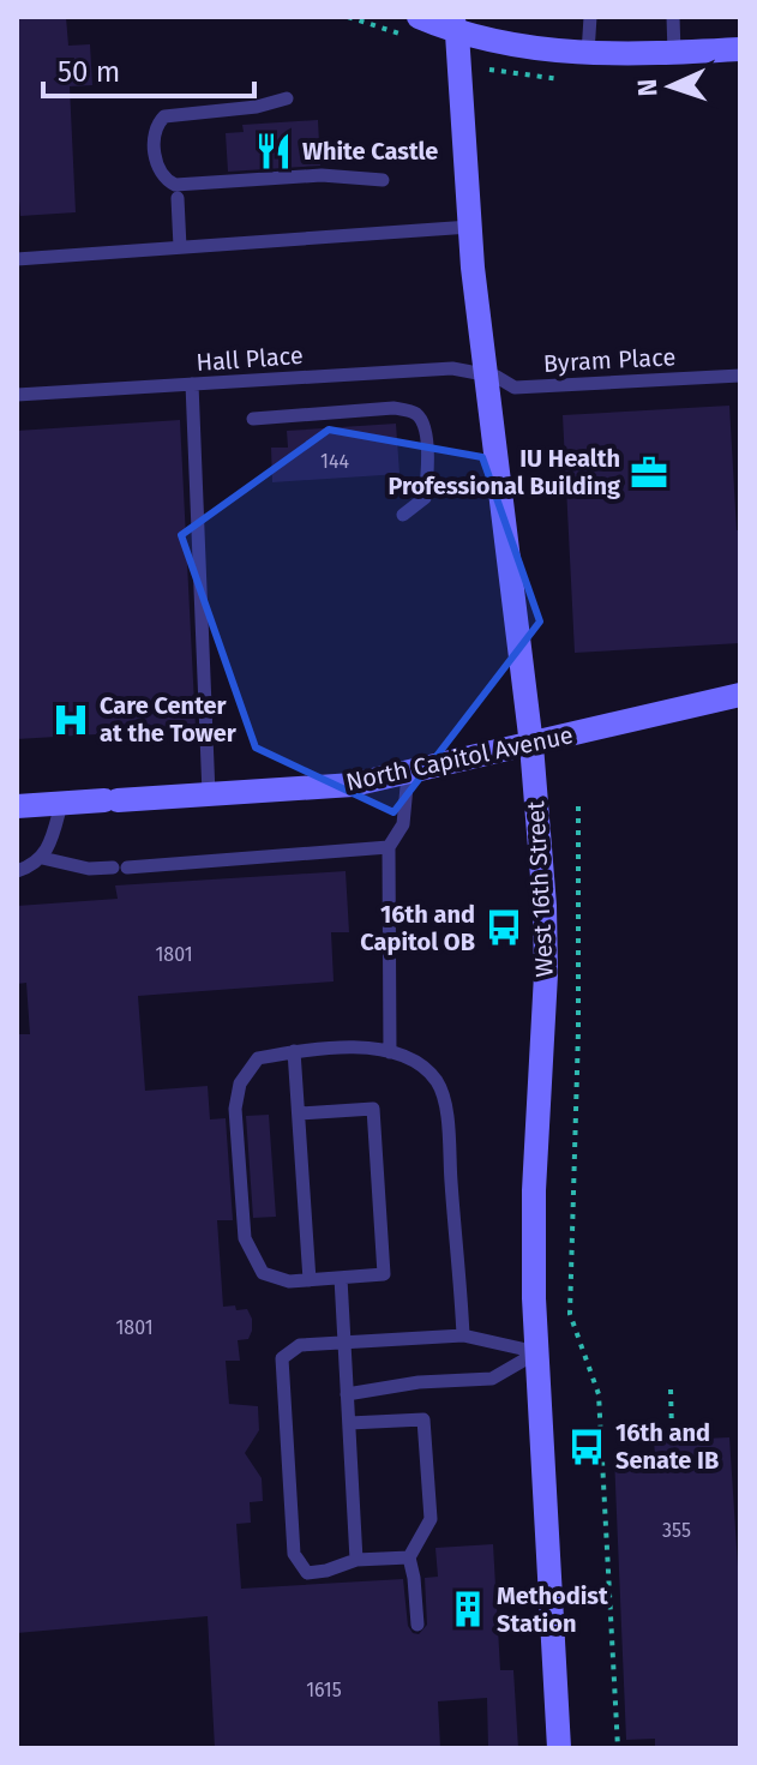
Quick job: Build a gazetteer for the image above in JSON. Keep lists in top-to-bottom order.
{
  "streets": {
    "main road": ["North Capitol Avenue", "West 16th Street"],
    "lane": ["Hall Place", "Byram Place"]
  },
  "crossings": [
    ["Hall Place", "Byram Place"],
    ["Hall Place", "West 16th Street"],
    ["Byram Place", "West 16th Street"],
    ["North Capitol Avenue", "West 16th Street"]
  ],
  "places": {
    "restaurant": ["White Castle"],
    "office": ["IU Health Professional Building"],
    "hospital": ["Care Center at the Tower"],
    "bus stop": ["16th and Capitol OB", "16th and Senate IB"],
    "building": ["Methodist Station"]
  },
  "house_numbers": [
    "144",
    "1801",
    "1801",
    "355",
    "1615"
  ],
  "scale_bar": "50 m",
  "north": "left"
}
